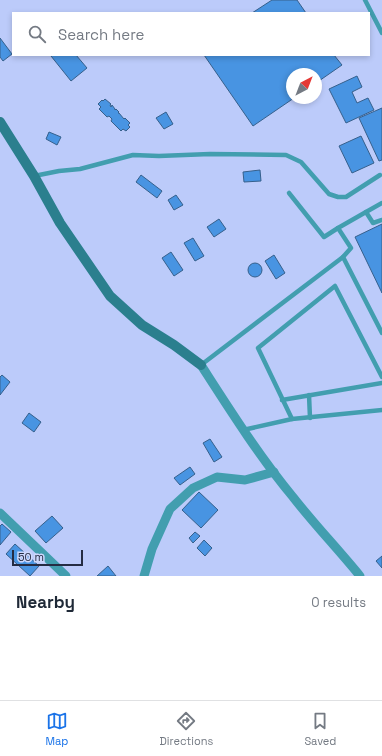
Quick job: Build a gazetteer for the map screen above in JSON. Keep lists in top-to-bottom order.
{
  "scale_bar": "50 m",
  "north": "top right",
  "page": {
    "search": "Search here",
    "scale": "50 m",
    "heading": ["Nearby", "0 results"],
    "nav": ["Map", "Directions", "Saved"]
  }
}
